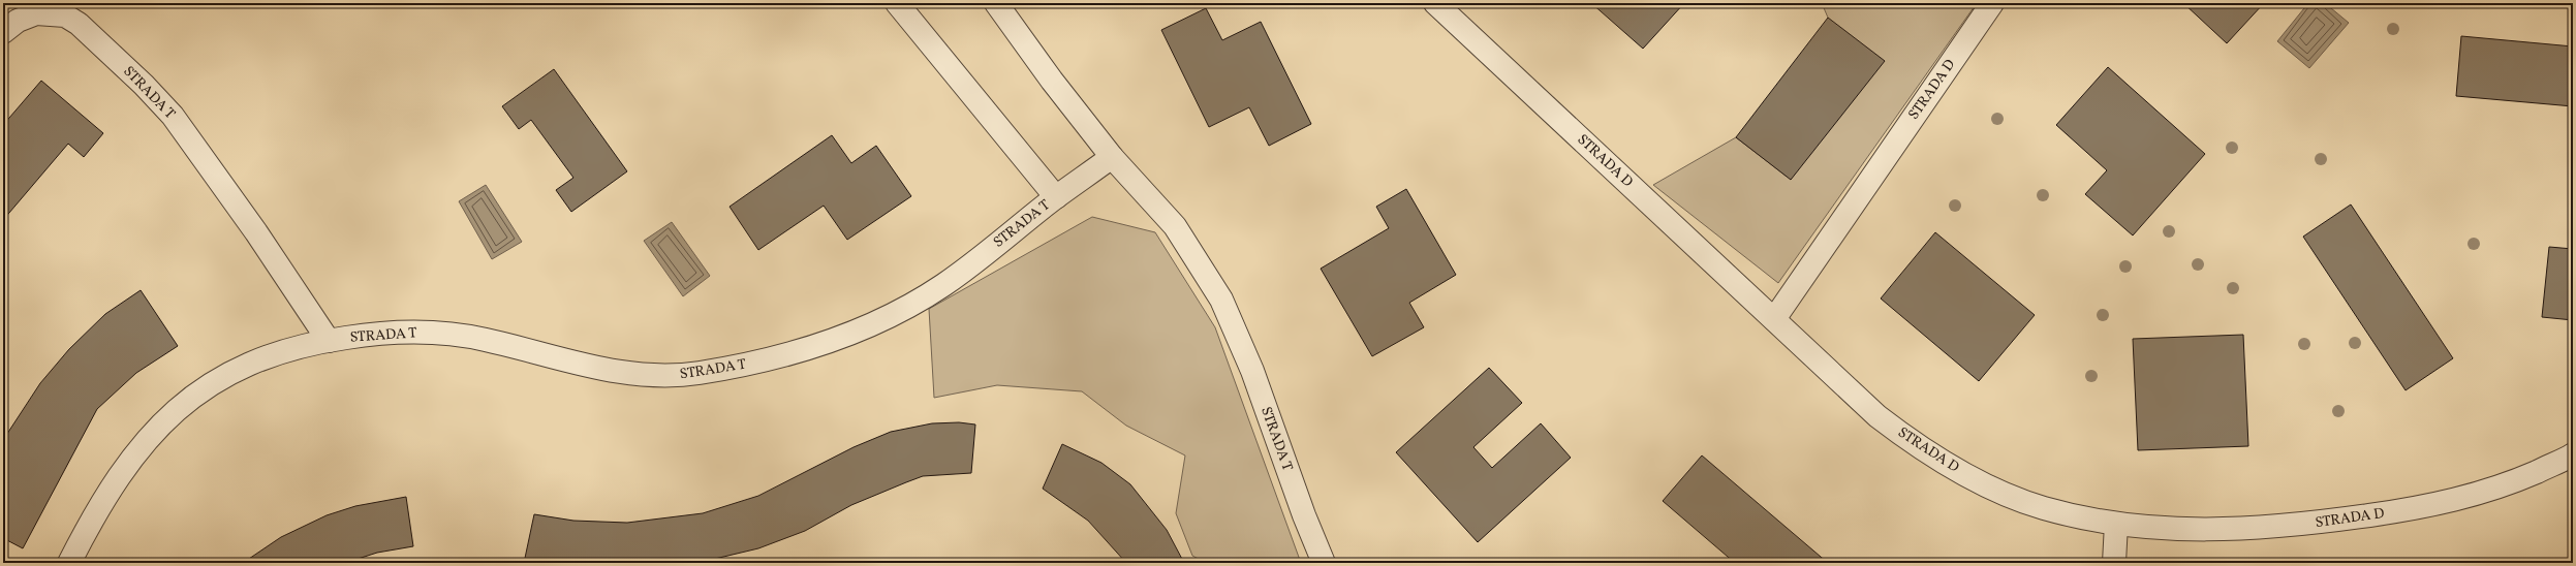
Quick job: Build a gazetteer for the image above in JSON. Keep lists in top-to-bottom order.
{
  "streets": {
    "street": ["STRADA D", "STRADA T"]
  }
}
